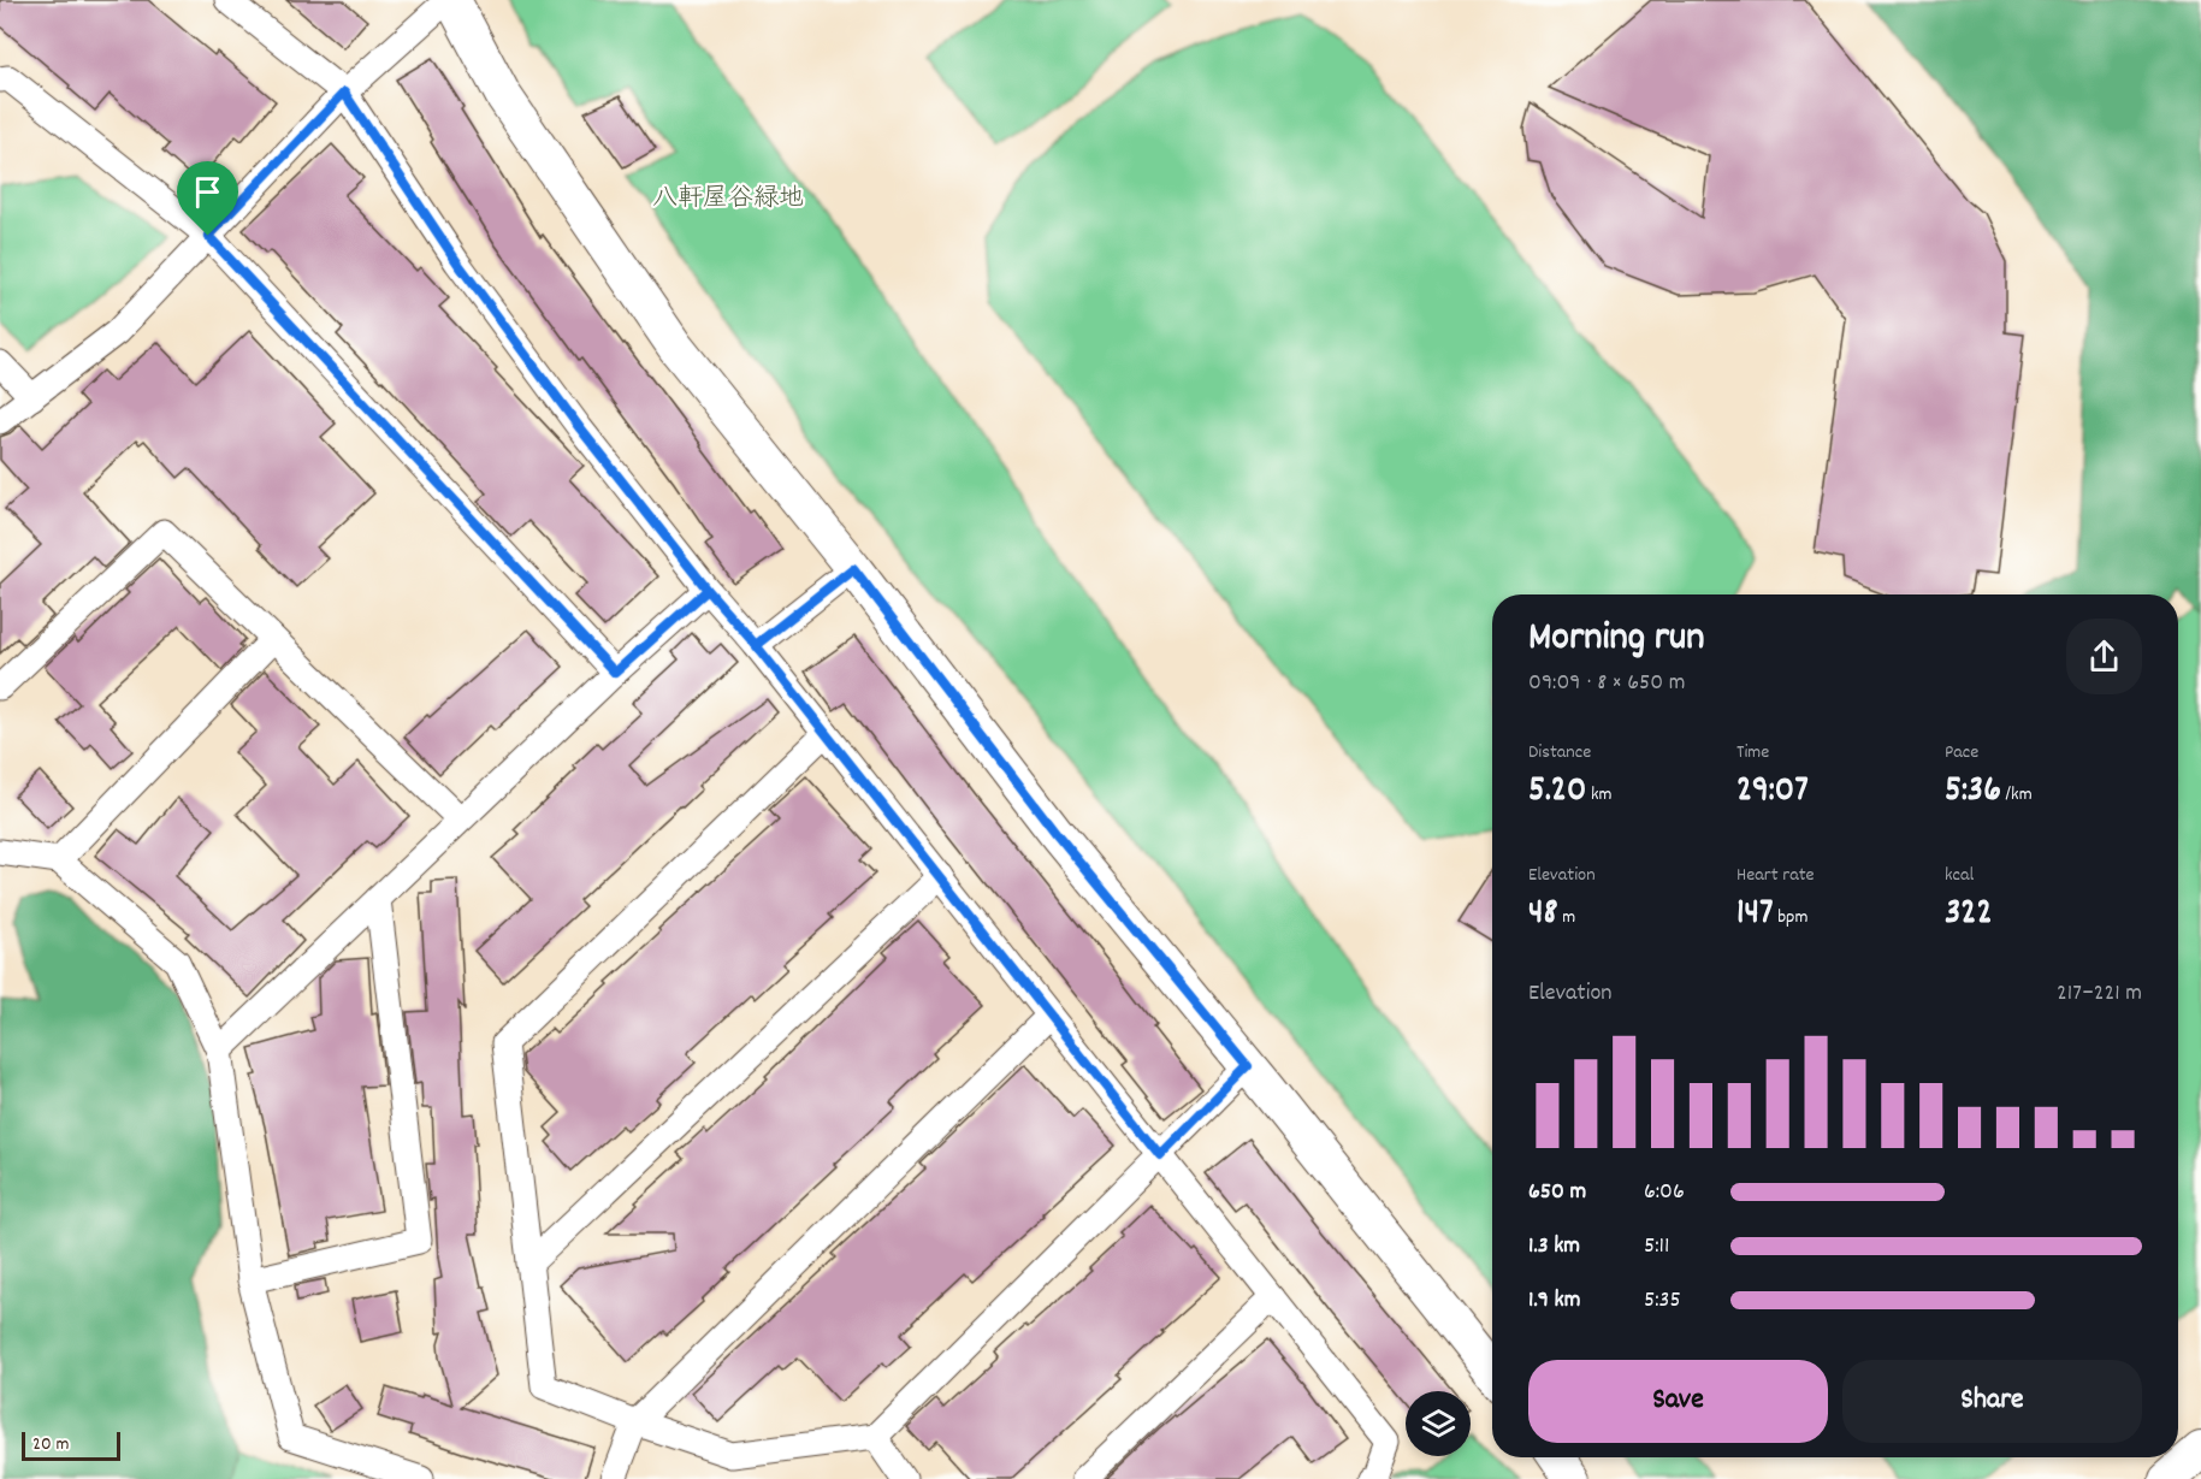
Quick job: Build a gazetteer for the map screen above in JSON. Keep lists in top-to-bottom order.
{
  "parks": ["八軒屋谷緑地"],
  "scale_bar": "20 m",
  "page": {
    "heading": ["Morning run", "09:09 · 8 × 650 m"],
    "stats": [
      ["Distance", "5.20 km"],
      ["Time", "29:07"],
      ["Pace", "5:36 /km"],
      ["Elevation", "48 m"],
      ["Heart rate", "147 bpm"],
      ["kcal", "322"]
    ],
    "chart": ["Elevation", "217–221 m"],
    "list": [
      {
        "name": "650 m",
        "note": "6:06"
      },
      {
        "name": "1.3 km",
        "note": "5:11"
      },
      {
        "name": "1.9 km",
        "note": "5:35"
      }
    ],
    "buttons": ["Save", "Share"],
    "scale": "20 m"
  }
}
